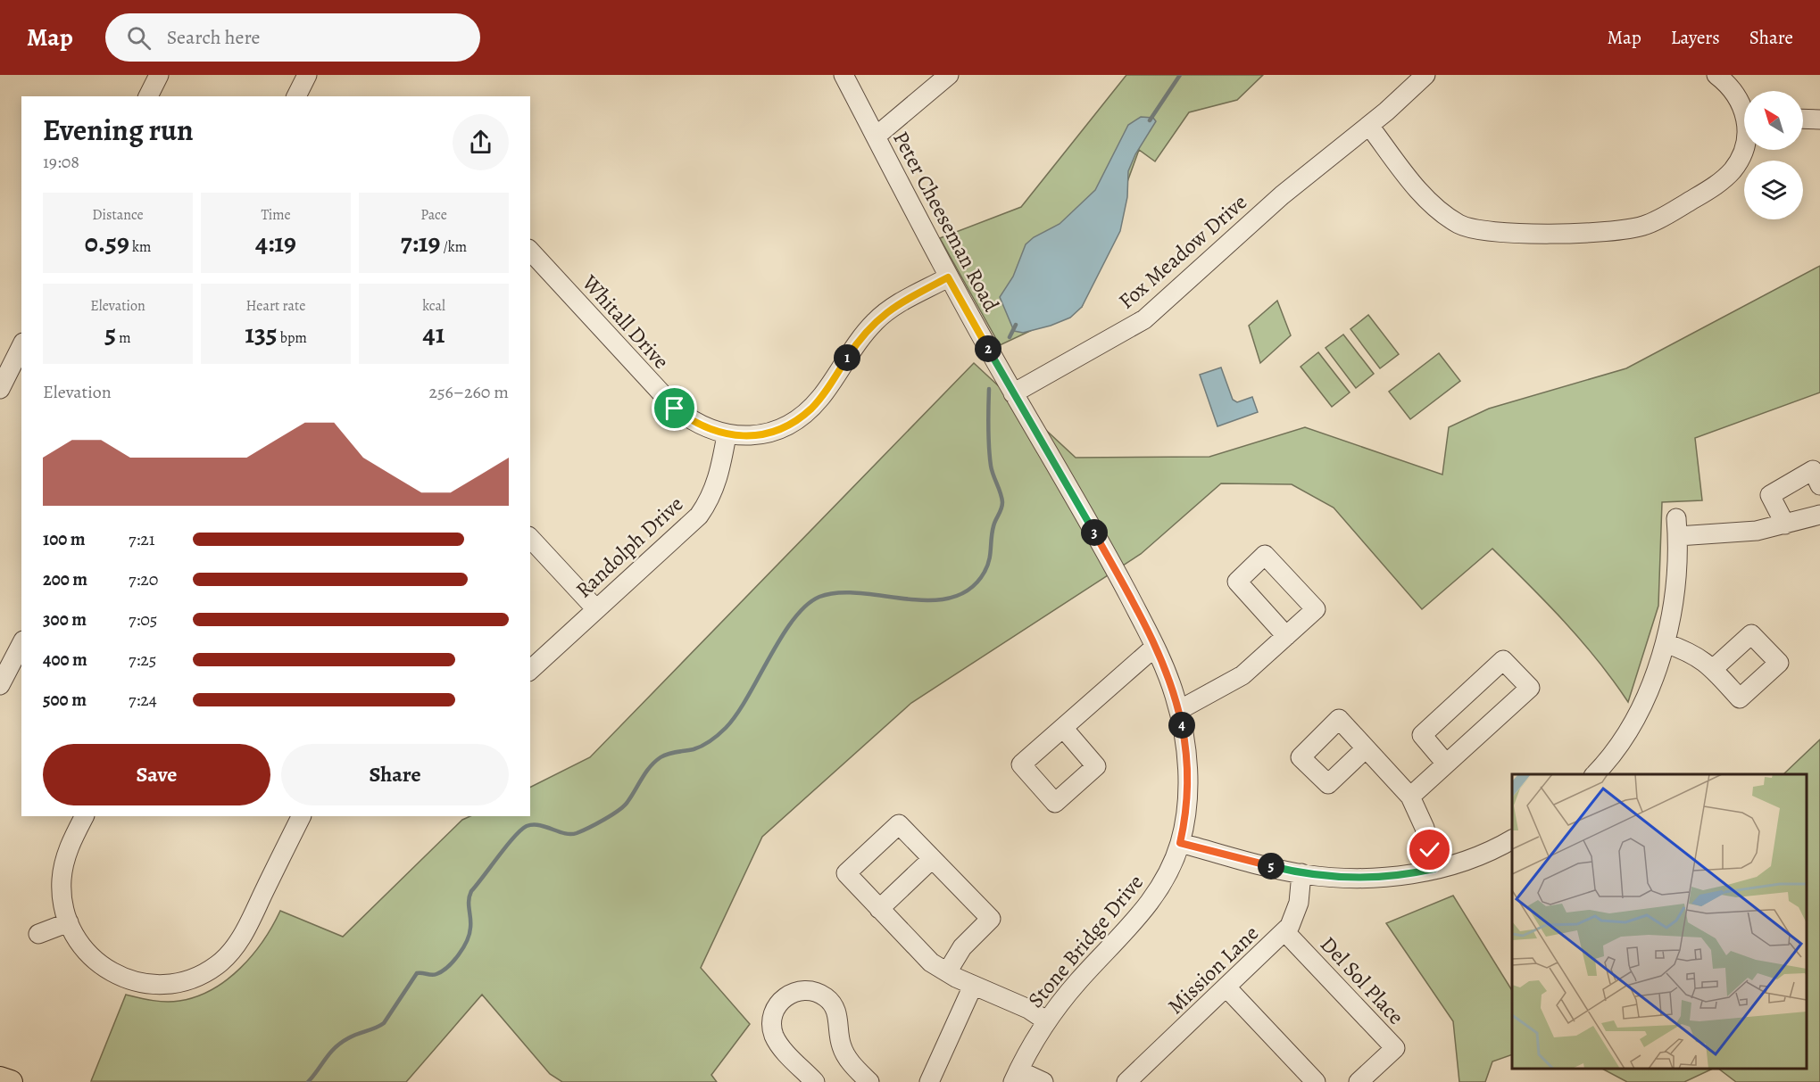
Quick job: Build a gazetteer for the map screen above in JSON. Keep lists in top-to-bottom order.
{
  "streets": {
    "street": [
      "Peter Cheeseman Road",
      "Fox Meadow Drive",
      "Whitall Drive",
      "Randolph Drive",
      "Stone Bridge Drive",
      "Mission Lane",
      "Del Sol Place"
    ]
  },
  "crossings": [
    ["Peter Cheeseman Road", "Fox Meadow Drive"],
    ["Peter Cheeseman Road", "Whitall Drive"],
    ["Peter Cheeseman Road", "Stone Bridge Drive"],
    ["Whitall Drive", "Randolph Drive"],
    ["Mission Lane", "Del Sol Place"]
  ],
  "north": "top left",
  "page": {
    "header": "Map",
    "search": "Search here",
    "nav": ["Map", "Layers", "Share"],
    "heading": ["Evening run", "19:08"],
    "stats": [
      ["Distance", "0.59 km"],
      ["Time", "4:19"],
      ["Pace", "7:19 /km"],
      ["Elevation", "5 m"],
      ["Heart rate", "135 bpm"],
      ["kcal", "41"]
    ],
    "pins": [
      "2",
      "1",
      "3",
      "4",
      "5"
    ],
    "chart": ["Elevation", "256–260 m"],
    "list": [
      {
        "name": "100 m",
        "note": "7:21"
      },
      {
        "name": "200 m",
        "note": "7:20"
      },
      {
        "name": "300 m",
        "note": "7:05"
      },
      {
        "name": "400 m",
        "note": "7:25"
      },
      {
        "name": "500 m",
        "note": "7:24"
      }
    ],
    "buttons": ["Save", "Share"]
  }
}
